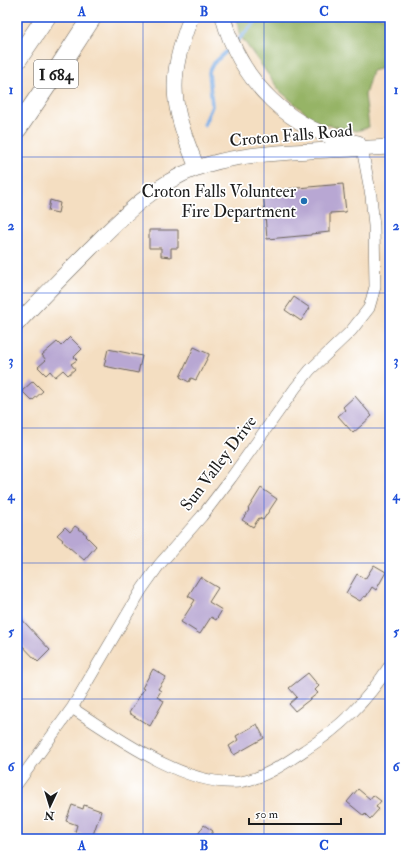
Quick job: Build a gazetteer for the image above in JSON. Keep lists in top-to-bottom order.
{
  "streets": {
    "highway": ["I 684"],
    "main road": ["Croton Falls Road"],
    "street": ["Sun Valley Drive"]
  },
  "crossings": [
    ["Croton Falls Road", "Sun Valley Drive"]
  ],
  "places": ["Croton Falls Volunteer Fire Department"],
  "scale_bar": "50 m",
  "north": "bottom",
  "grid": {
    "columns": ["A", "B", "C"],
    "rows": [
      "1",
      "2",
      "3",
      "4",
      "5",
      "6"
    ]
  }
}
